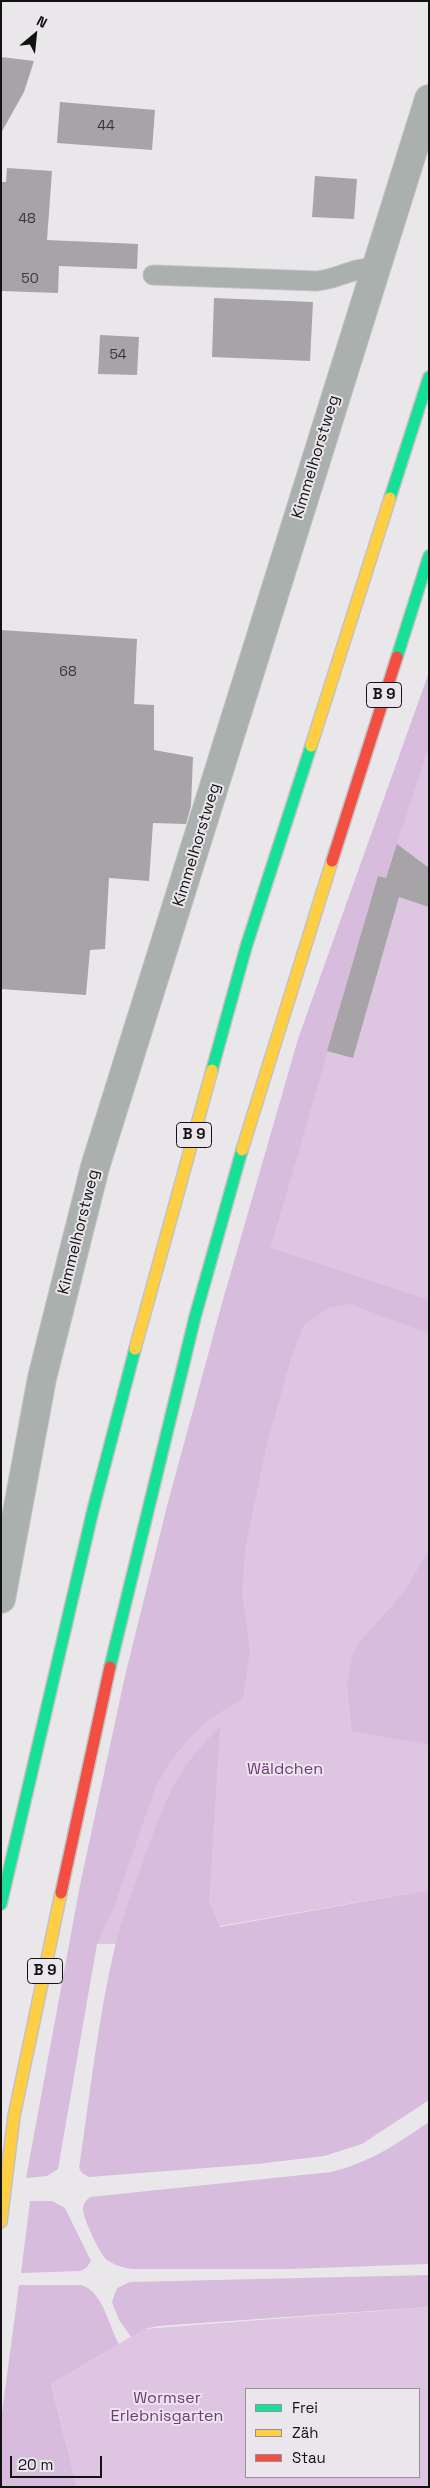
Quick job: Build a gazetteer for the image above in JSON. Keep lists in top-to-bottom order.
{
  "streets": {
    "highway": ["B 9"],
    "street": ["Kimmelhorstweg"]
  },
  "parks": ["Wäldchen", "Wormser Erlebnisgarten"],
  "house_numbers": [
    "44",
    "48",
    "50",
    "54",
    "68"
  ],
  "legend": ["Frei", "Zäh", "Stau"],
  "scale_bar": "20 m",
  "north": "top right"
}
